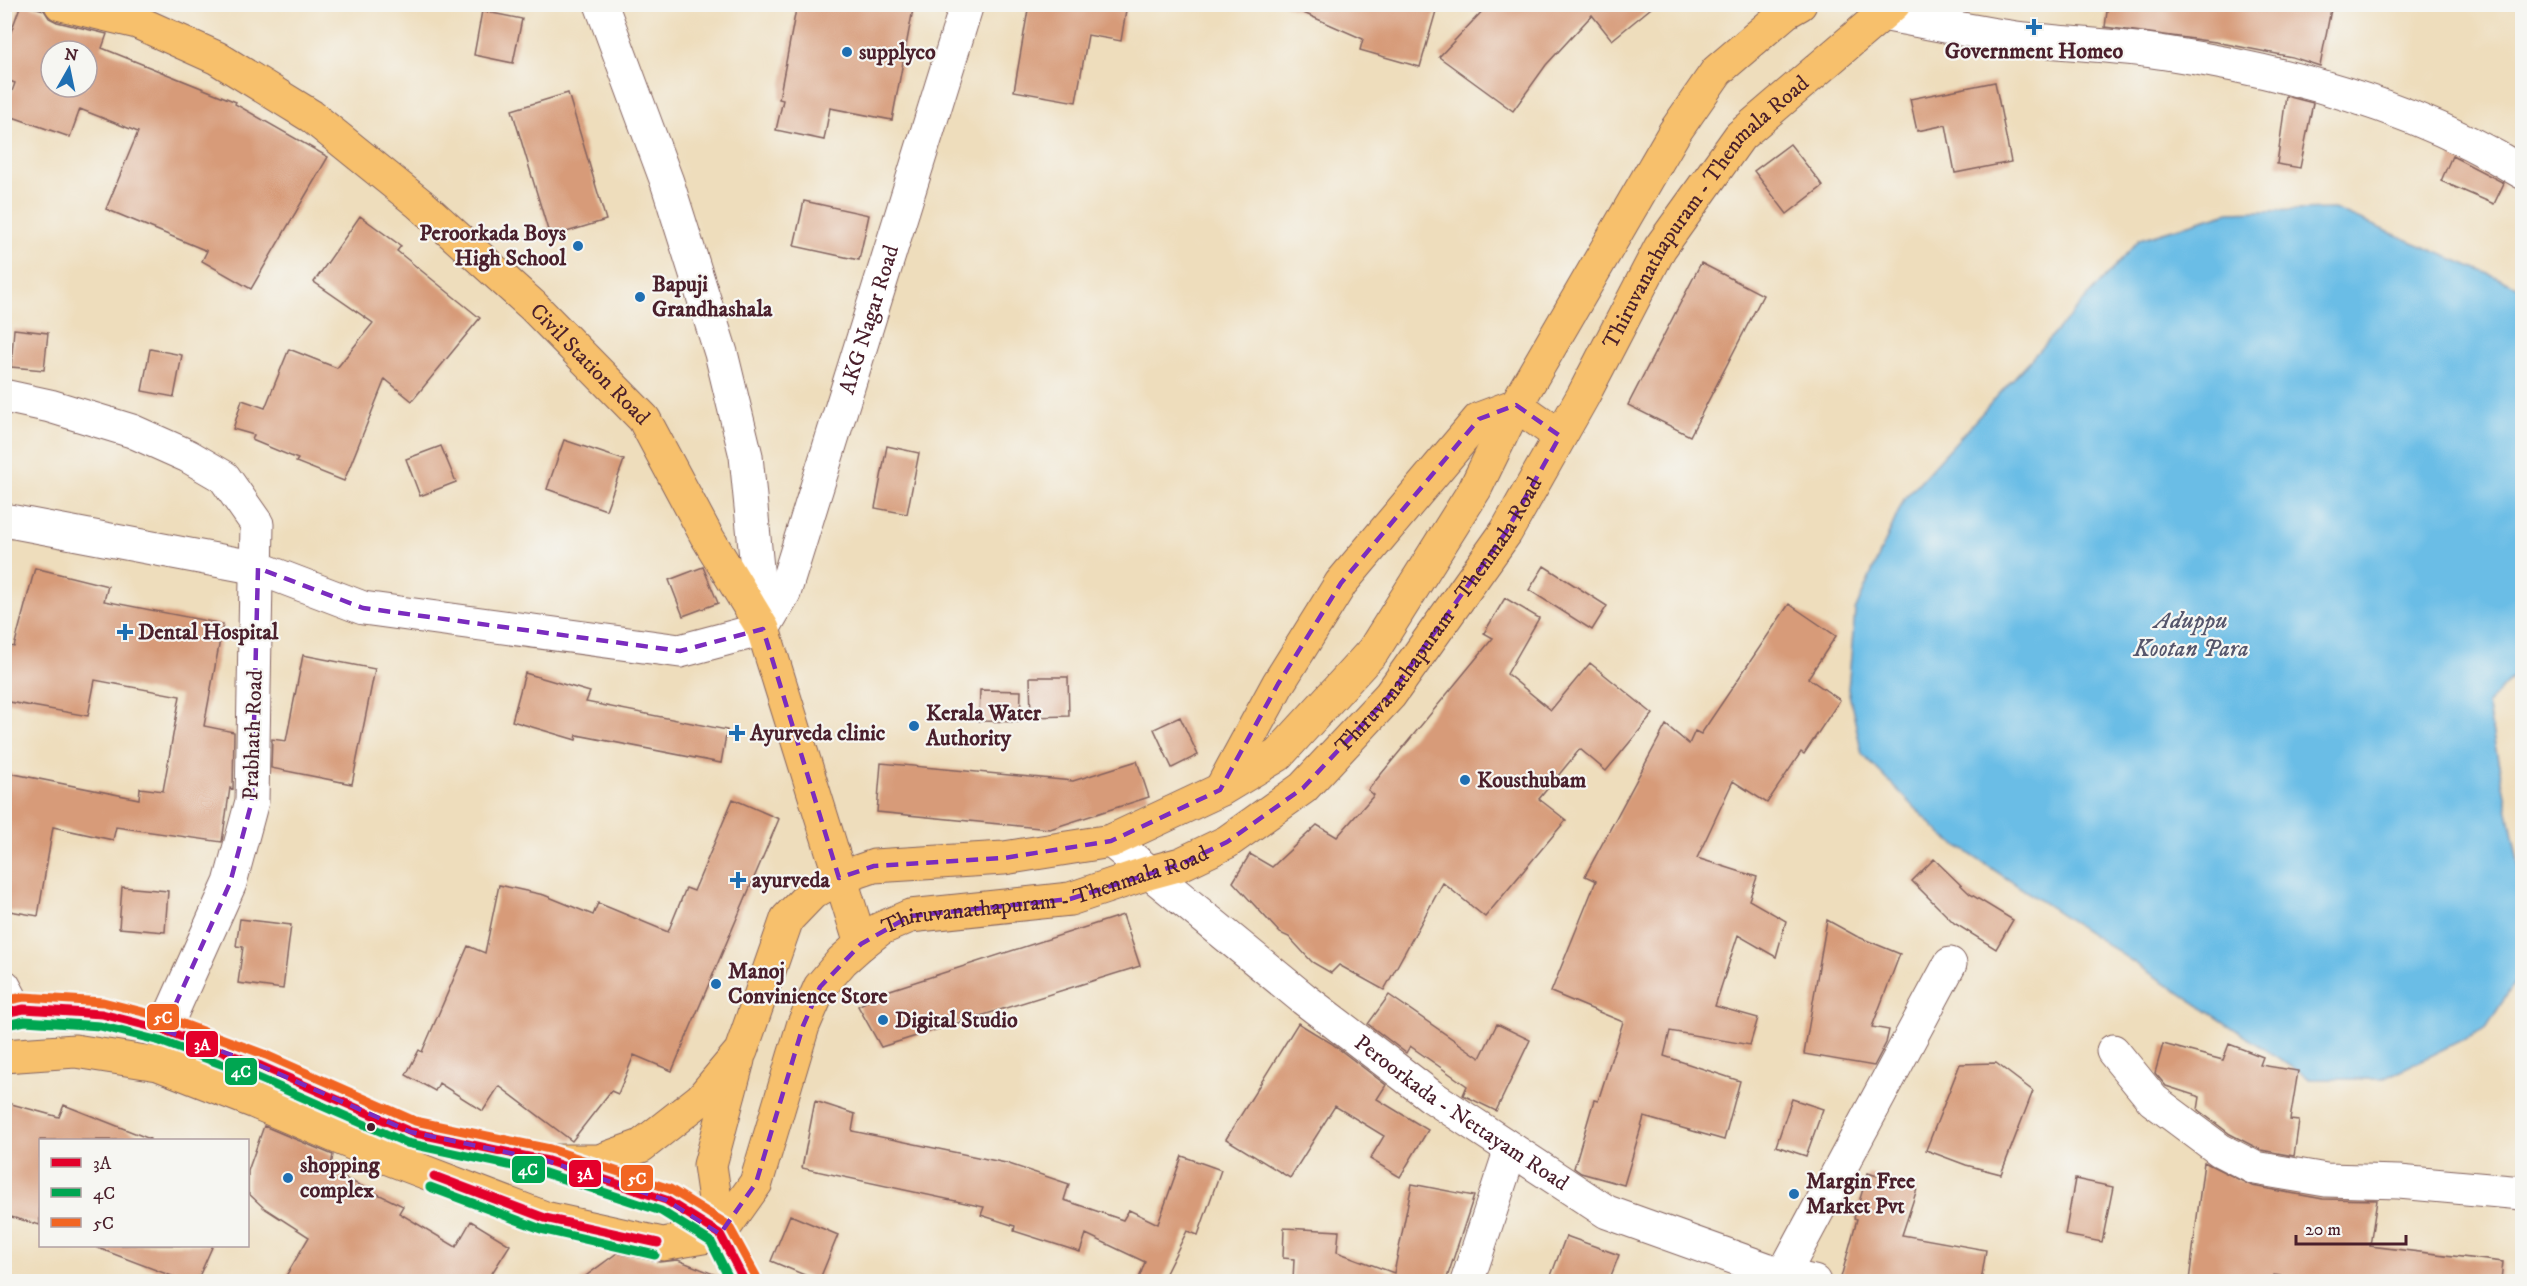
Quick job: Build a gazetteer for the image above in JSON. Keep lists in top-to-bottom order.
{
  "streets": {
    "main road": ["Thiruvanathapuram - Thenmala Road", "Civil Station Road"],
    "street": ["AKG Nagar Road", "Prabhath Road", "Peroorkada - Nettayam Road"]
  },
  "crossings": [
    ["Thiruvanathapuram - Thenmala Road", "Civil Station Road"],
    ["Thiruvanathapuram - Thenmala Road", "Peroorkada - Nettayam Road"],
    ["AKG Nagar Road", "Civil Station Road"]
  ],
  "water": ["Aduppu Kootan Para"],
  "places": {
    "health": [
      "Government Homeo",
      "Dental Hospital",
      "Ayurveda clinic",
      "ayurveda"
    ],
    "other": [
      "supplyco",
      "Peroorkada Boys High School",
      "Bapuji Grandhashala",
      "Kerala Water Authority",
      "Kousthubam",
      "Manoj Convinience Store",
      "Digital Studio",
      "shopping complex",
      "Margin Free Market Pvt"
    ]
  },
  "lines": ["transit line 5C", "transit line 3A", "transit line 4C"],
  "legend": ["3A", "4C", "5C"],
  "scale_bar": "20 m",
  "north": "top"
}
